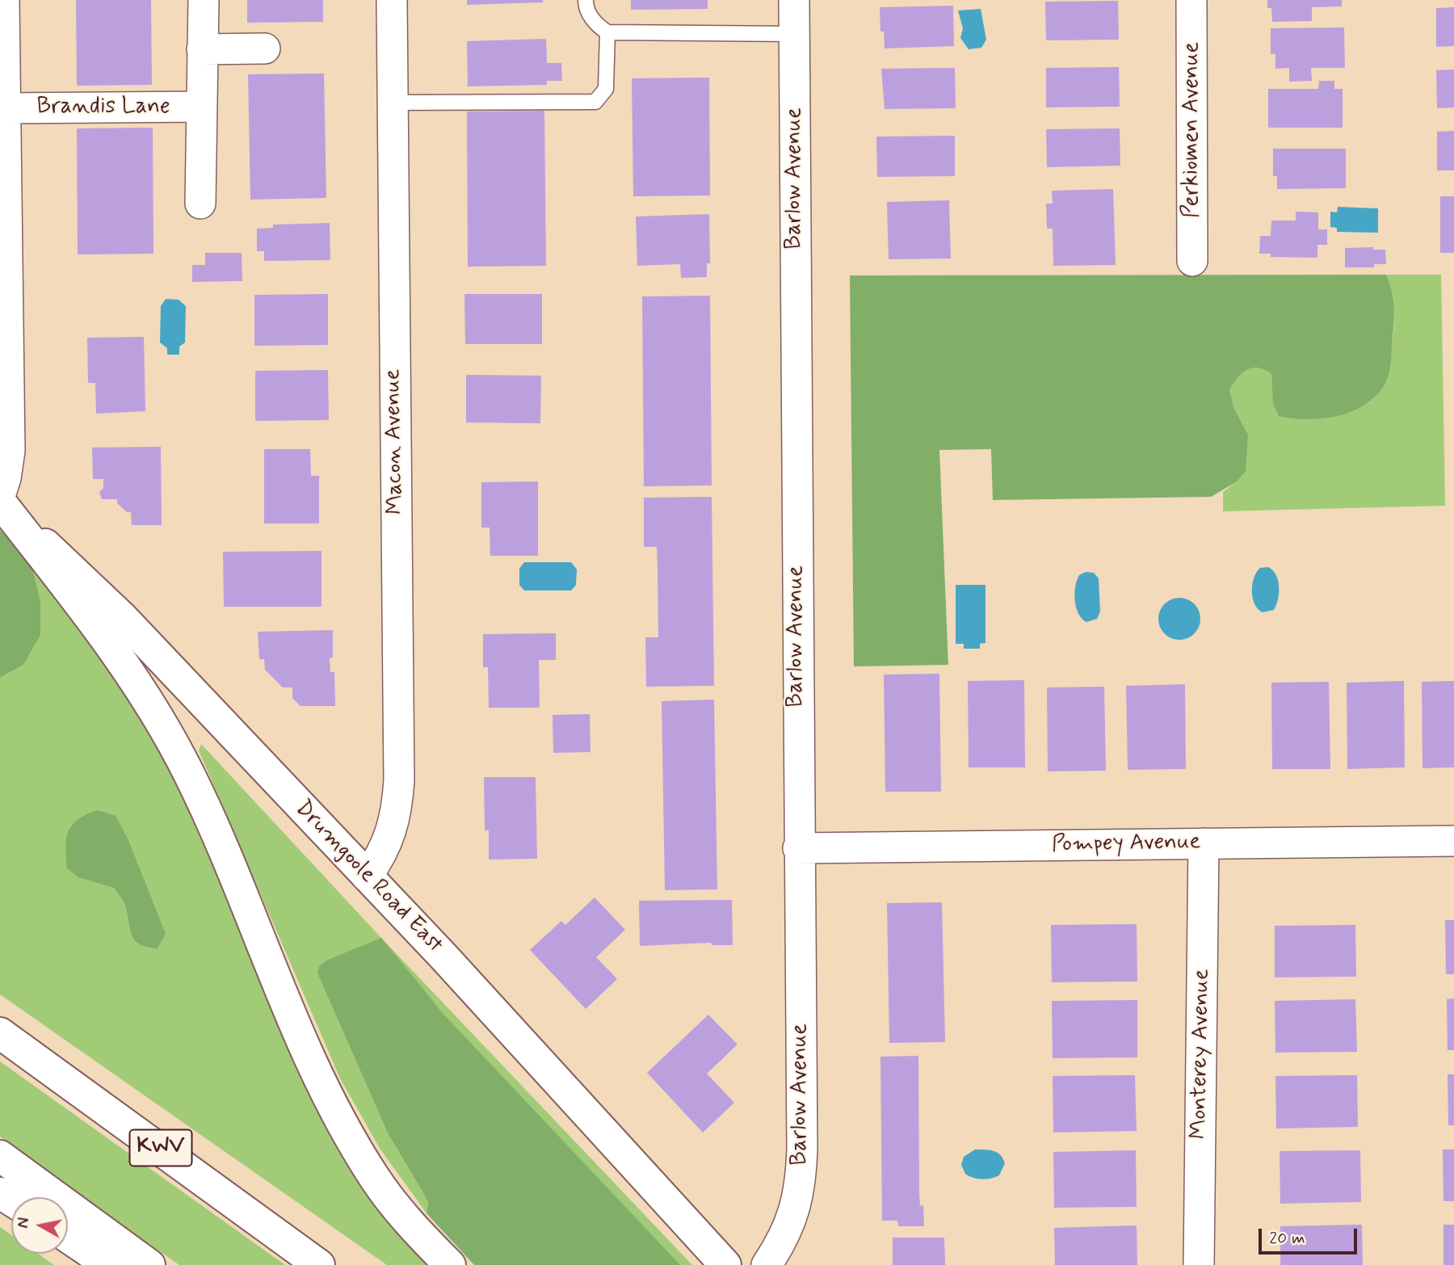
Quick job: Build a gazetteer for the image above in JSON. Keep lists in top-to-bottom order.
{
  "streets": {
    "main road": ["Drumgoole Road East", "KWV"],
    "street": [
      "Brandis Lane",
      "Perkiomen Avenue",
      "Barlow Avenue",
      "Macon Avenue",
      "Pompey Avenue",
      "Monterey Avenue"
    ]
  },
  "crossings": [
    ["Barlow Avenue", "Pompey Avenue"],
    ["Macon Avenue", "Drumgoole Road East"],
    ["Pompey Avenue", "Monterey Avenue"]
  ],
  "scale_bar": "20 m",
  "north": "left"
}
